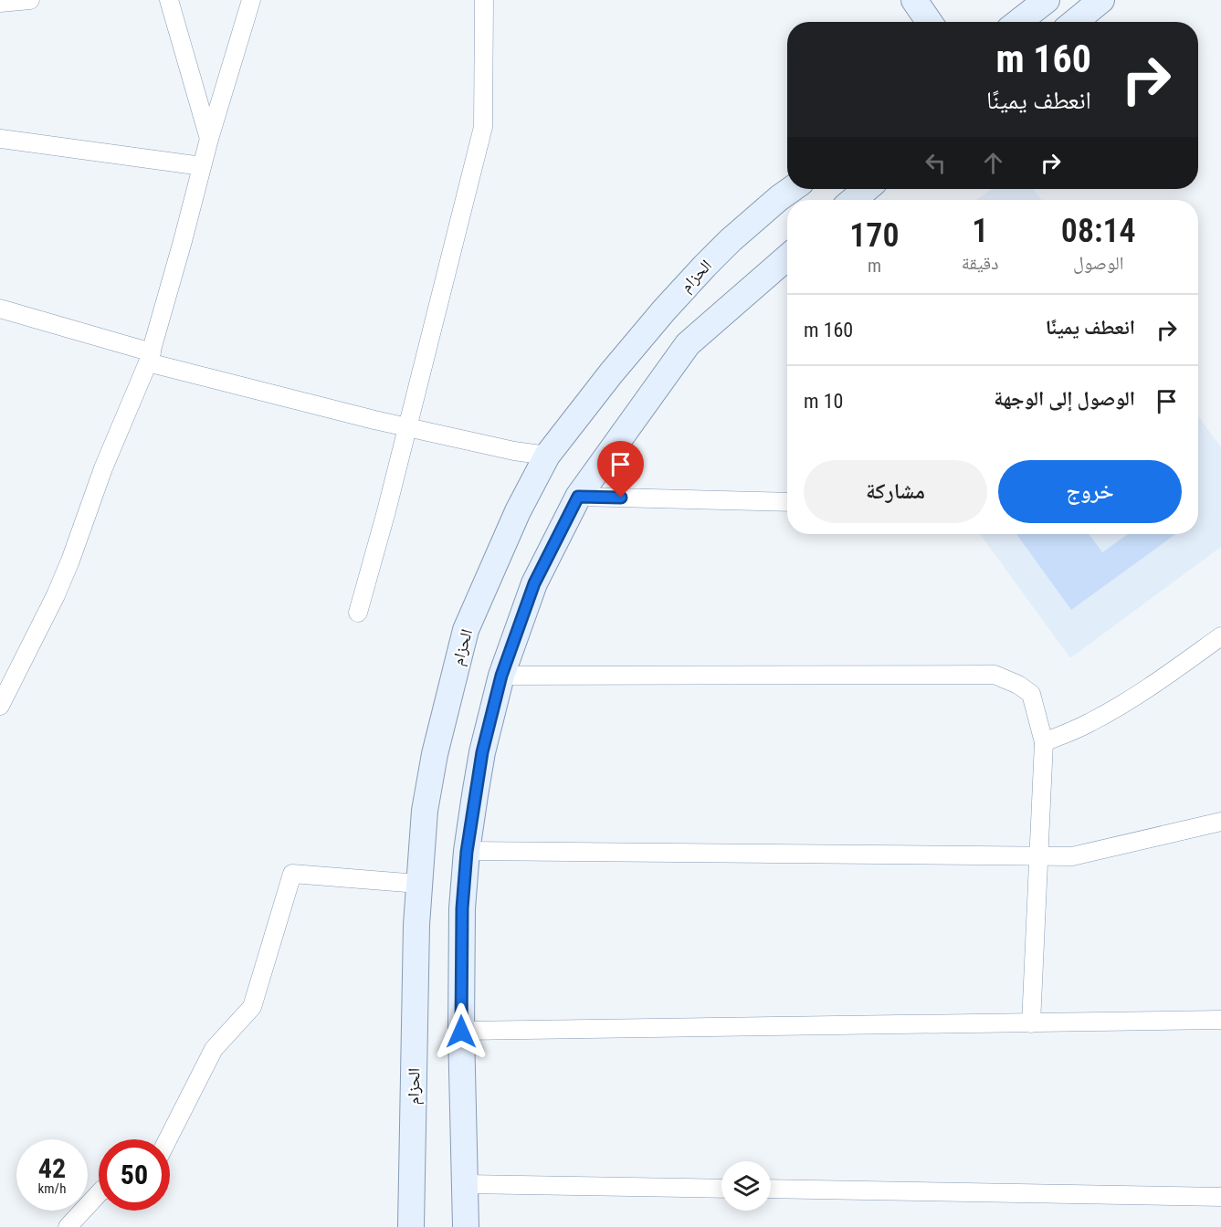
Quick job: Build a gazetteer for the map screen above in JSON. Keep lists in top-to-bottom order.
{
  "streets": {
    "main road": ["الحزام"]
  },
  "page": {
    "turn": ["160 m", "انعطف يمينًا"],
    "eta": [
      "08:14",
      "الوصول",
      "1",
      "دقيقة",
      "170",
      "m"
    ],
    "list": [
      {
        "name": "انعطف يمينًا",
        "value": "160 m"
      },
      {
        "name": "الوصول إلى الوجهة",
        "value": "10 m"
      }
    ],
    "buttons": ["خروج", "مشاركة"],
    "speed": "42 km/h",
    "limit": "50"
  }
}
